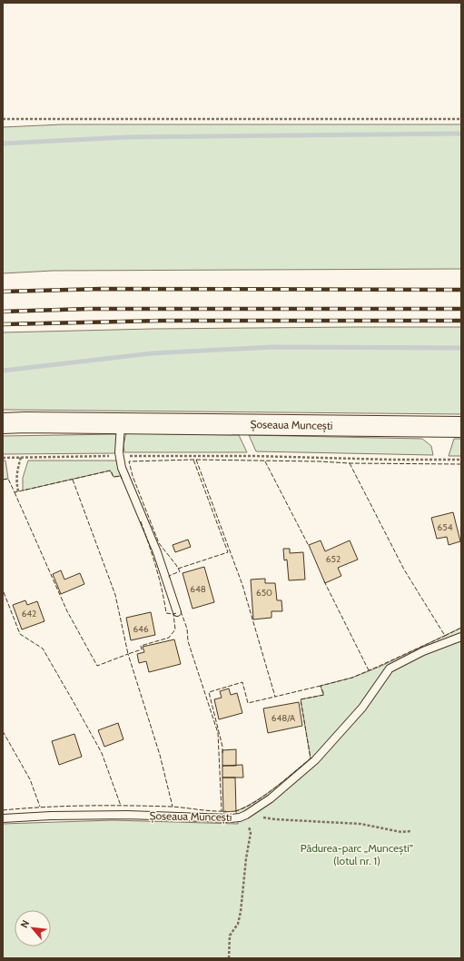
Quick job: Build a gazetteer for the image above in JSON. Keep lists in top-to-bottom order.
{
  "streets": {
    "main road": ["Șoseaua Muncești"]
  },
  "parks": ["Pădurea-parc „Muncești” (lotul nr. 1)"],
  "house_numbers": [
    "654",
    "652",
    "648",
    "650",
    "642",
    "646",
    "648/A"
  ],
  "north": "top left"
}
